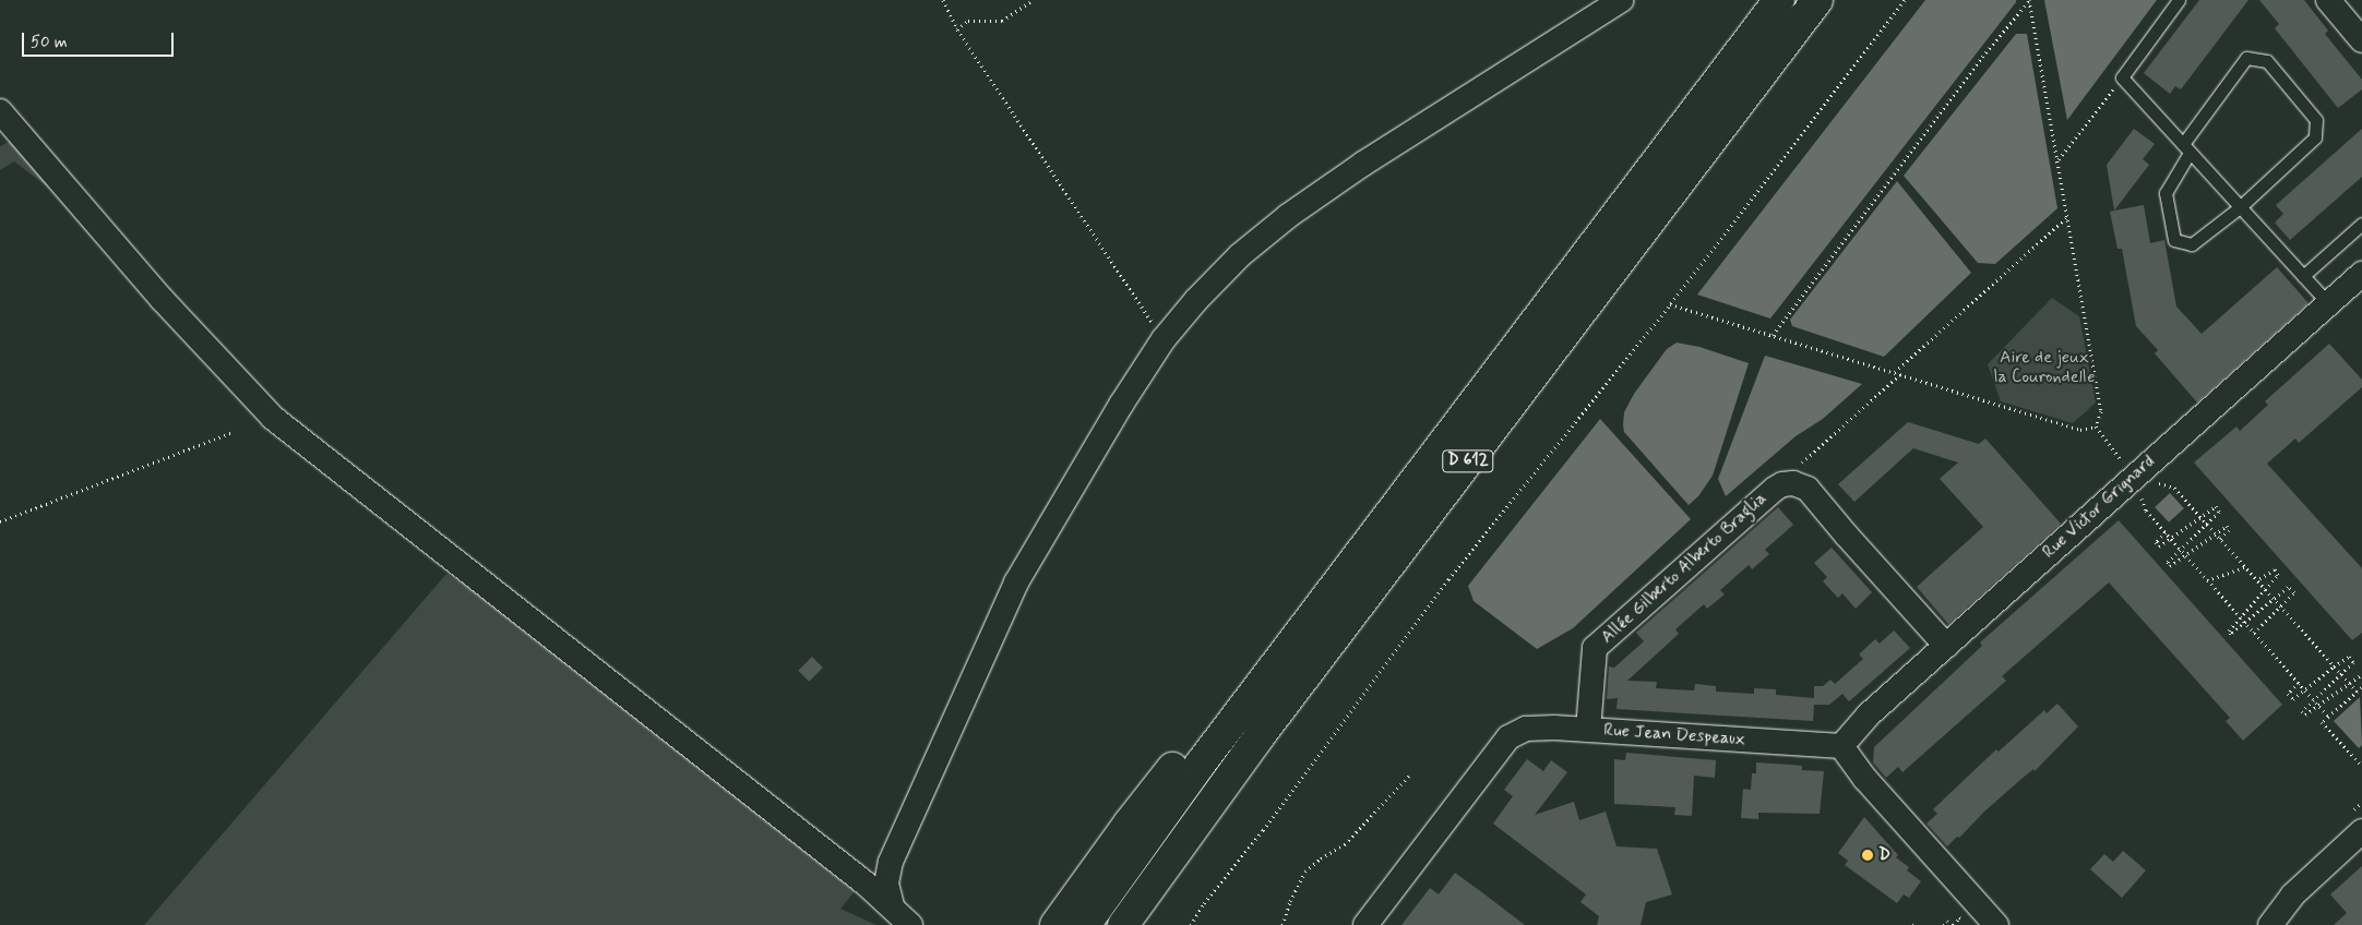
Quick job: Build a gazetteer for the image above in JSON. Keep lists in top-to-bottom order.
{
  "streets": {
    "highway": ["D 612"],
    "street": ["Rue Victor Grignard", "Allée Gilberto Alberto Braglia", "Rue Jean Despeaux"]
  },
  "crossings": [
    ["Rue Victor Grignard", "Rue Jean Despeaux"],
    ["Allée Gilberto Alberto Braglia", "Rue Jean Despeaux"]
  ],
  "parks": ["Aire de jeux la Courondelle"],
  "places": ["D"],
  "scale_bar": "50 m"
}
